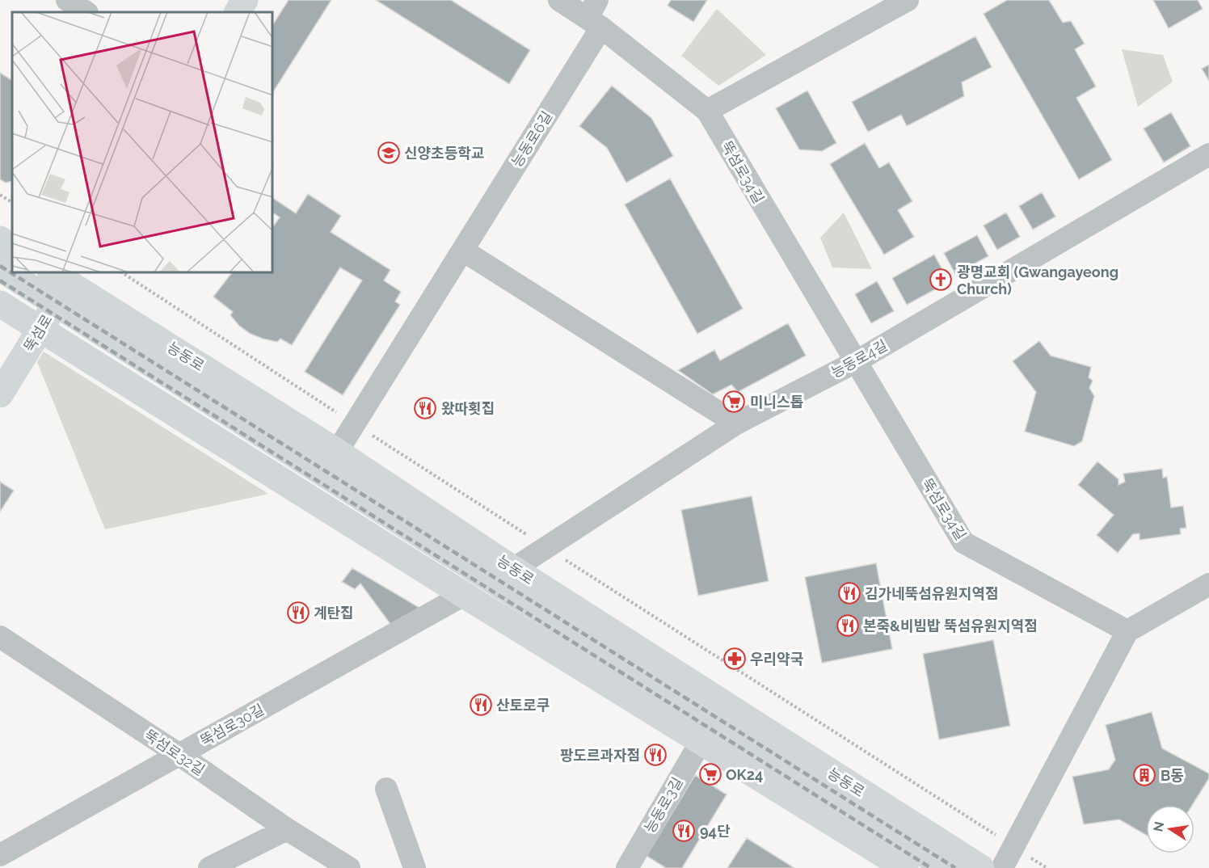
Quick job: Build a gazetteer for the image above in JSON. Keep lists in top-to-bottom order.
{
  "streets": {
    "main road": ["뚝섬로", "능동로"],
    "street": [
      "능동로6길",
      "뚝섬로34길",
      "능동로4길",
      "뚝섬로30길",
      "뚝섬로32길",
      "능동로3길"
    ]
  },
  "crossings": [
    ["능동로6길", "뚝섬로34길"],
    ["능동로6길", "능동로"],
    ["뚝섬로34길", "능동로4길"],
    ["뚝섬로", "능동로"],
    ["능동로", "능동로4길"],
    ["뚝섬로30길", "뚝섬로32길"]
  ],
  "places": {
    "school or university": ["신양초등학교"],
    "church": ["광명교회 (Gwangayeong Church)"],
    "supermarket": ["미니스톱", "OK24"],
    "restaurant": [
      "왔따횟집",
      "김가네뚝섬유원지역점",
      "계탄집",
      "본죽&비빔밥 뚝섬유원지역점",
      "산토로쿠",
      "팡도르과자점",
      "94단"
    ],
    "pharmacy": ["우리약국"],
    "building": ["B동"]
  },
  "north": "left"
}
